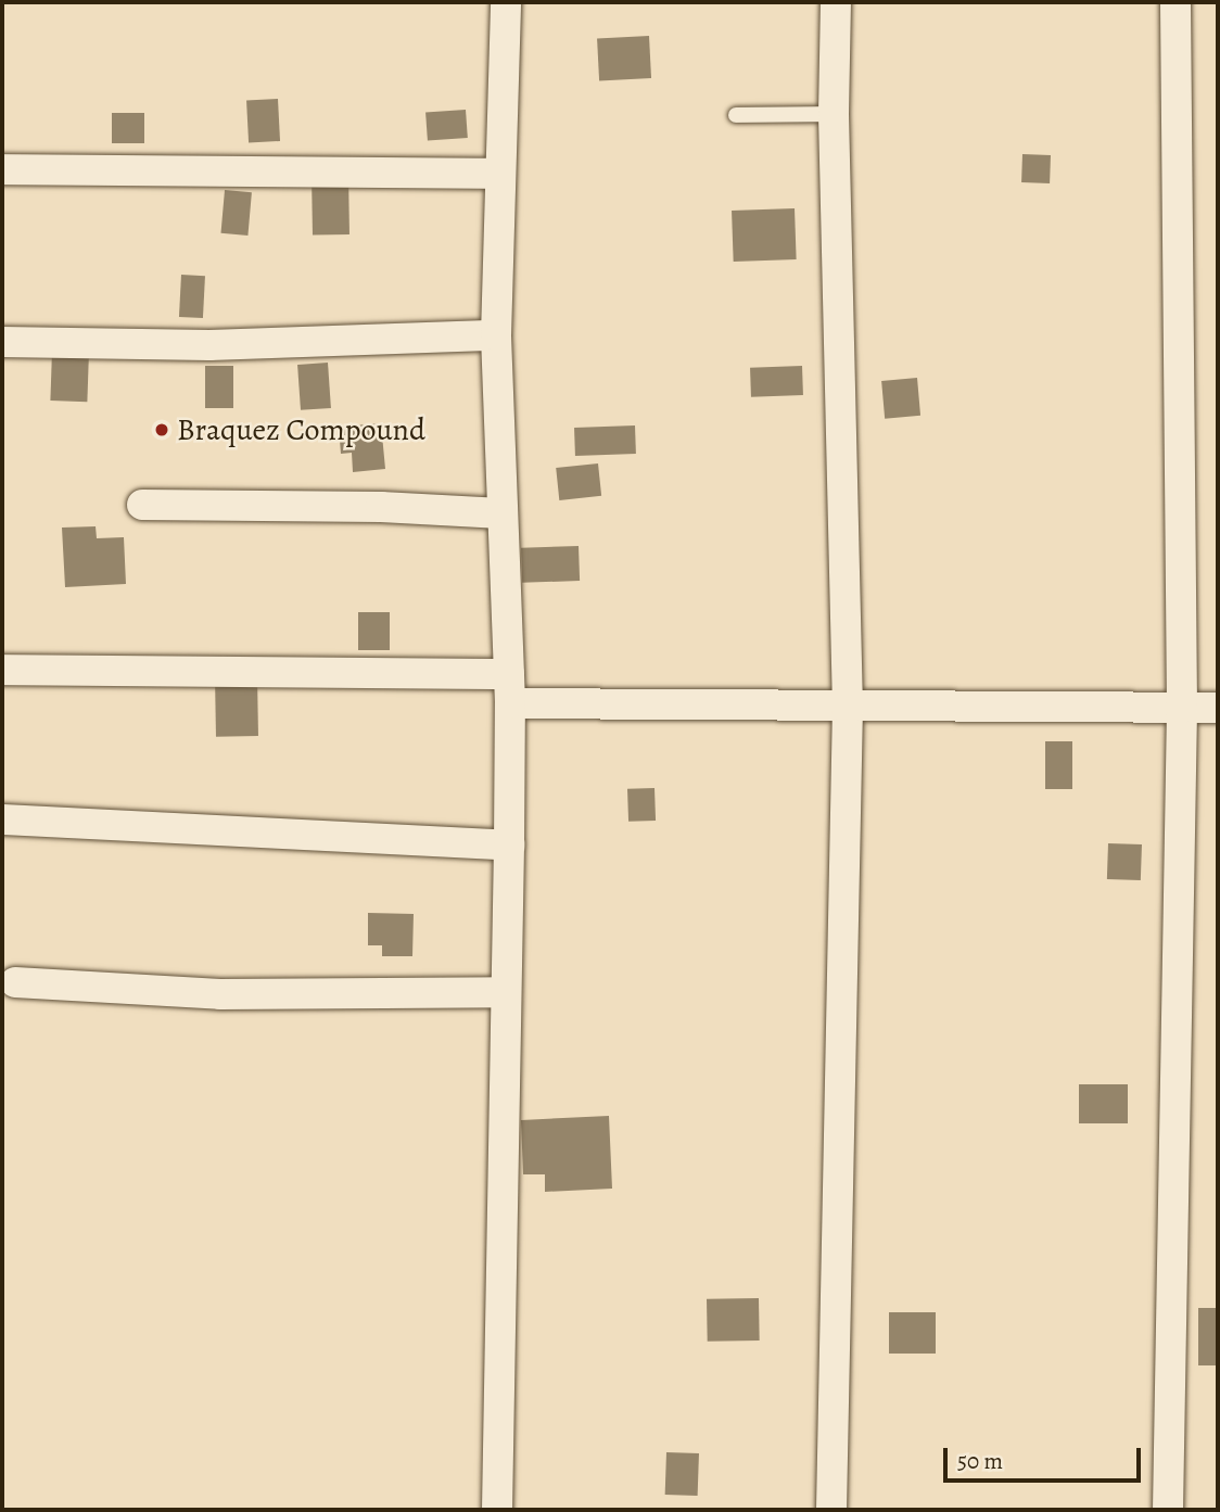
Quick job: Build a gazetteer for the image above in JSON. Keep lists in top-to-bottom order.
{
  "places": ["Braquez Compound"],
  "scale_bar": "50 m"
}
